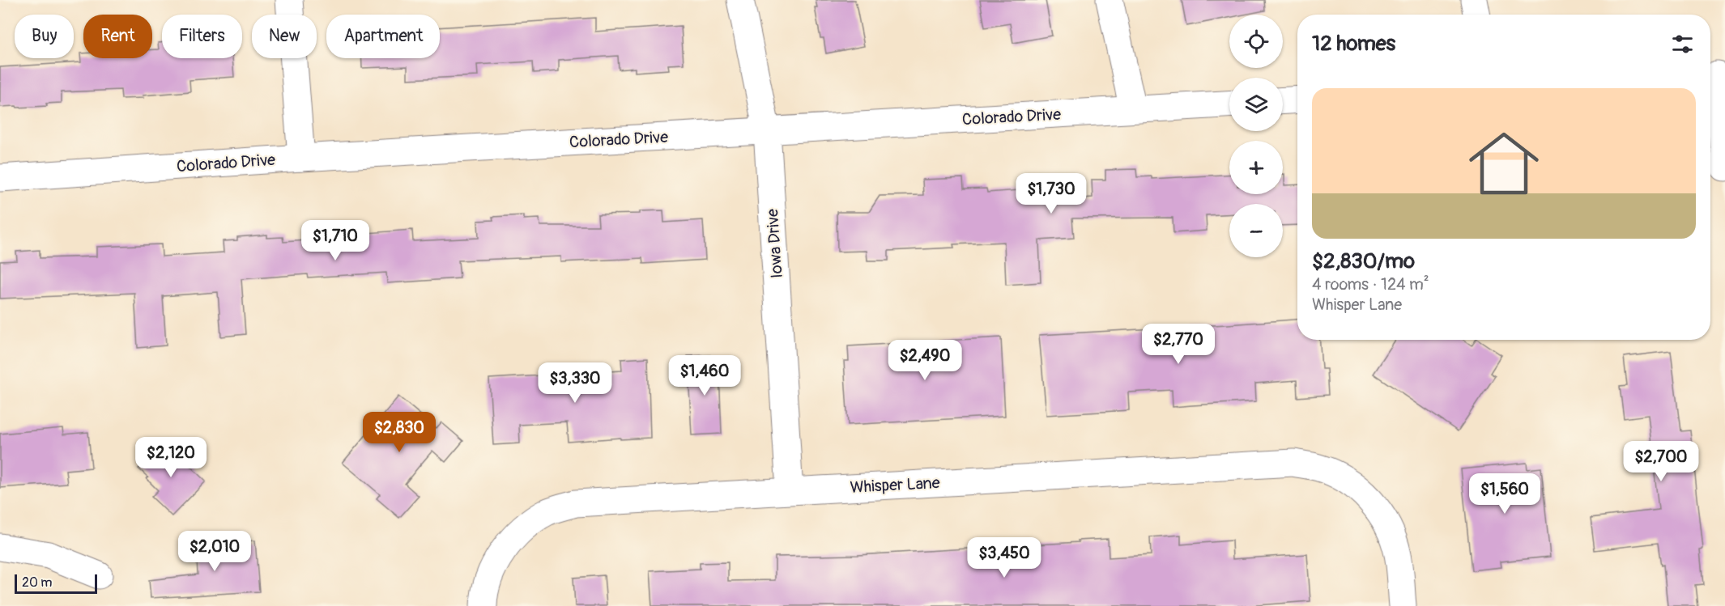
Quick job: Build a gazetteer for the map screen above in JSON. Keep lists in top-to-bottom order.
{
  "streets": {
    "street": ["Colorado Drive", "Iowa Drive", "Whisper Lane"]
  },
  "crossings": [
    ["Colorado Drive", "Iowa Drive"],
    ["Iowa Drive", "Whisper Lane"]
  ],
  "scale_bar": "20 m",
  "page": {
    "map_buttons": ["+", "−"],
    "chip": [
      "Buy",
      "Rent",
      "Filters",
      "New",
      "Apartment"
    ],
    "heading": "12 homes",
    "list": [
      {
        "name": "$2,830/mo",
        "note": "4 rooms · 124 m² · Whisper Lane"
      }
    ],
    "price": [
      "$1,730",
      "$1,710",
      "$2,770",
      "$2,490",
      "$1,460",
      "$3,330",
      "$2,830",
      "$2,120",
      "$2,700",
      "$1,560",
      "$2,010",
      "$3,450"
    ],
    "scale": "20 m"
  }
}
